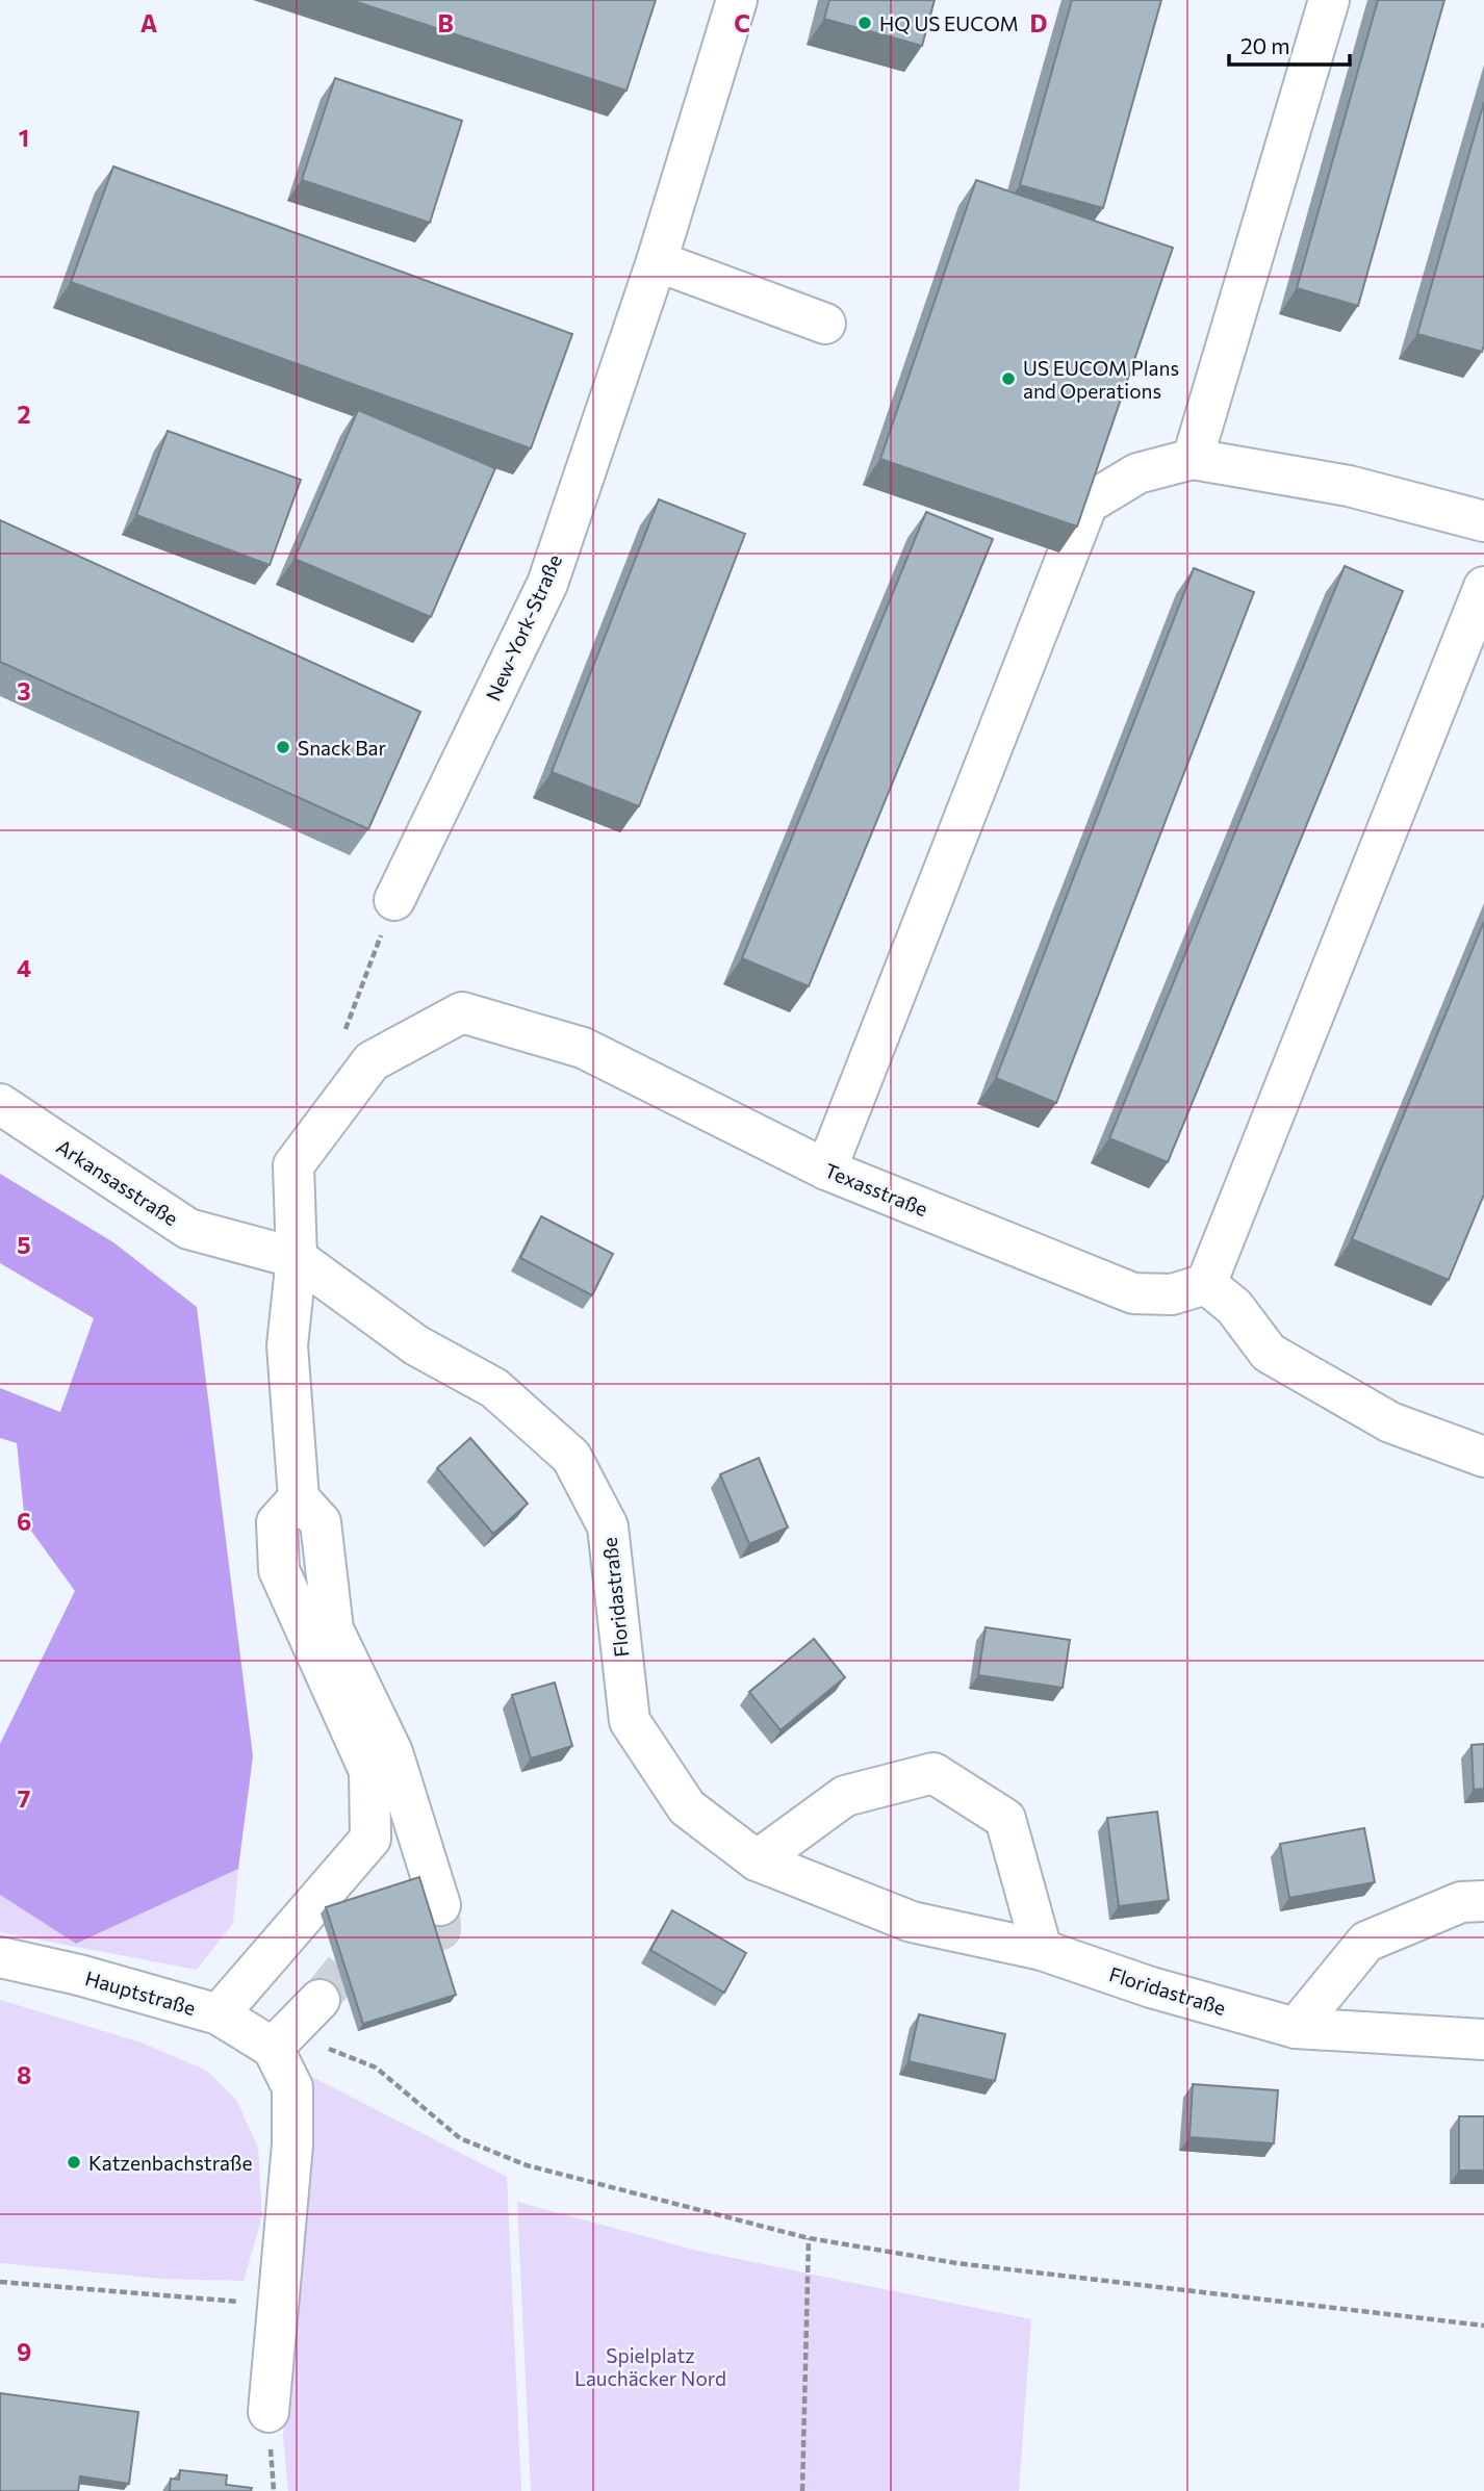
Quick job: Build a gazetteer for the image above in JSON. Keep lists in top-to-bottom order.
{
  "streets": {
    "street": [
      "New-York-Straße",
      "Arkansasstraße",
      "Texasstraße",
      "Floridastraße",
      "Hauptstraße"
    ]
  },
  "crossings": [
    ["Arkansasstraße", "Texasstraße"],
    ["Arkansasstraße", "Floridastraße"],
    ["Texasstraße", "Floridastraße"]
  ],
  "parks": ["Spielplatz Lauchäcker Nord"],
  "places": [
    "HQ US EUCOM",
    "US EUCOM Plans and Operations",
    "Snack Bar",
    "Katzenbachstraße"
  ],
  "scale_bar": "20 m",
  "grid": {
    "columns": [
      "A",
      "B",
      "C",
      "D"
    ],
    "rows": [
      "1",
      "2",
      "3",
      "4",
      "5",
      "6",
      "7",
      "8",
      "9"
    ]
  }
}
